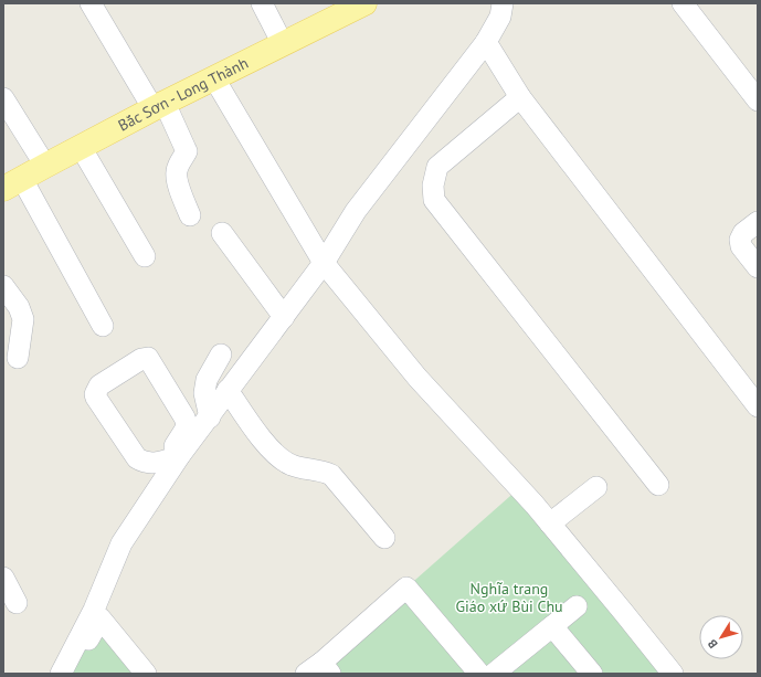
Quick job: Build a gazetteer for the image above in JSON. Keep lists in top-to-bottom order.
{
  "streets": {
    "main road": ["Bắc Sơn - Long Thành"]
  },
  "parks": ["Nghĩa trang Giáo xứ Bùi Chu"],
  "north": "bottom left"
}
